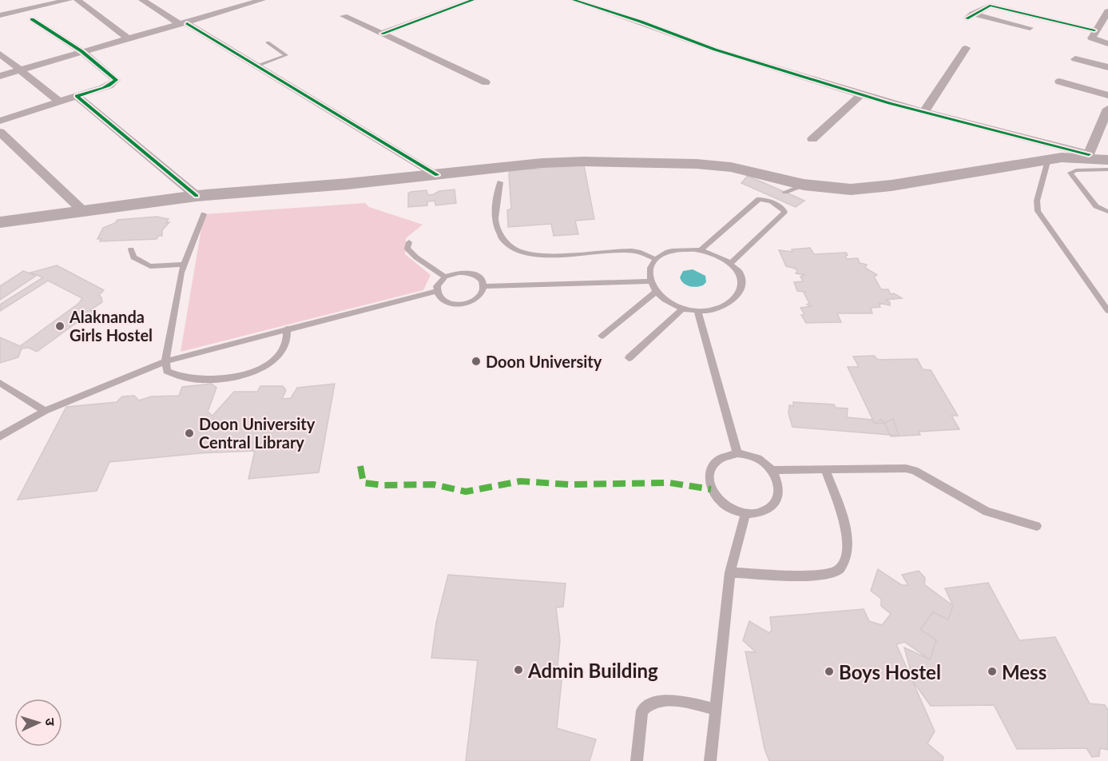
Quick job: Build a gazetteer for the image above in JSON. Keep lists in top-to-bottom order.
{
  "places": [
    "Alaknanda Girls Hostel",
    "Doon University",
    "Doon University Central Library",
    "Admin Building",
    "Boys Hostel",
    "Mess"
  ],
  "north": "right"
}
